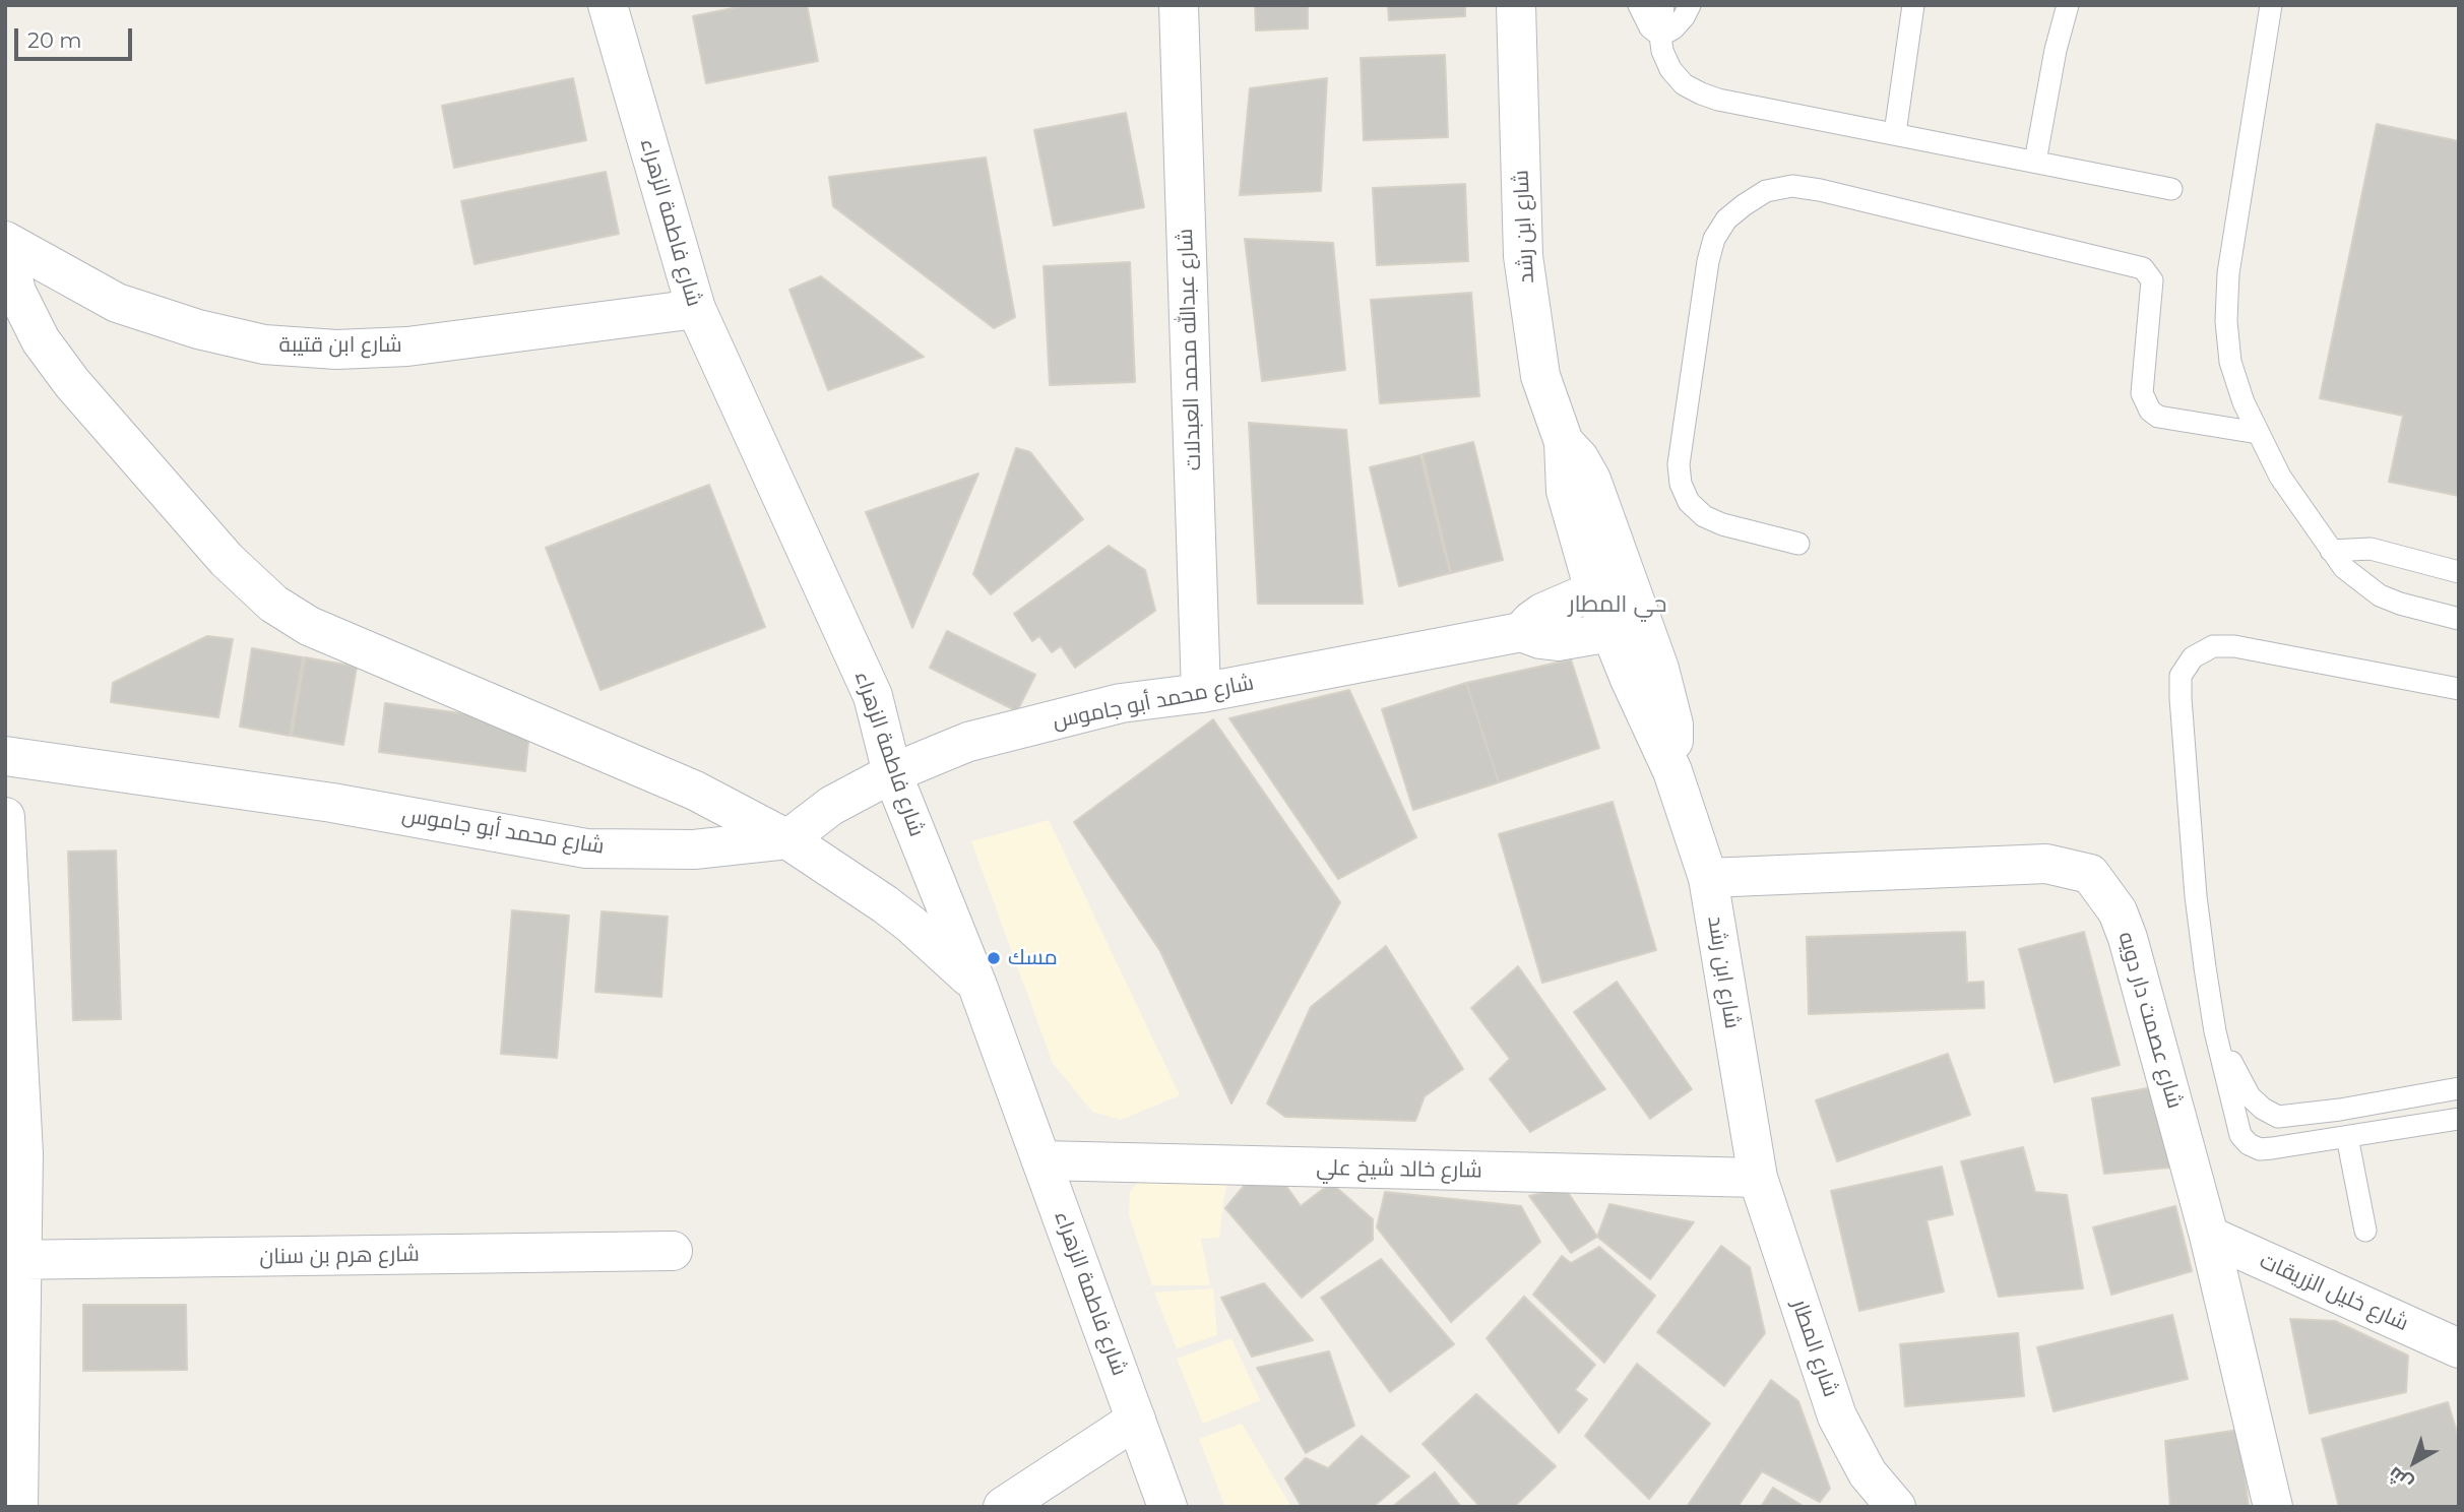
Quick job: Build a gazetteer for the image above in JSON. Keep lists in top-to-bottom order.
{
  "streets": {
    "street": [
      "شارع فاطمة الزهراء",
      "شارع ابن رشد",
      "شارع ابن قتيبة",
      "شارع عبدالله محمد العبدلات",
      "شارع محمد أبو جاموس",
      "شارع عصمت دار دويه",
      "شارع خالد شيخ علي",
      "شارع هرم بن سنان",
      "شارع خليل الزريقات",
      "شارع المطار"
    ]
  },
  "crossings": [
    ["شارع فاطمة الزهراء", "شارع ابن قتيبة"],
    ["شارع فاطمة الزهراء", "شارع محمد أبو جاموس"],
    ["شارع فاطمة الزهراء", "شارع خالد شيخ علي"],
    ["شارع ابن رشد", "شارع محمد أبو جاموس"],
    ["شارع ابن رشد", "شارع عصمت دار دويه"],
    ["شارع ابن رشد", "شارع خالد شيخ علي"],
    ["شارع ابن رشد", "شارع المطار"],
    ["شارع عبدالله محمد العبدلات", "شارع محمد أبو جاموس"],
    ["شارع عصمت دار دويه", "شارع خليل الزريقات"],
    ["شارع خالد شيخ علي", "شارع المطار"]
  ],
  "districts": ["حي المطار"],
  "places": ["مسك"],
  "scale_bar": "20 m",
  "north": "bottom left"
}
